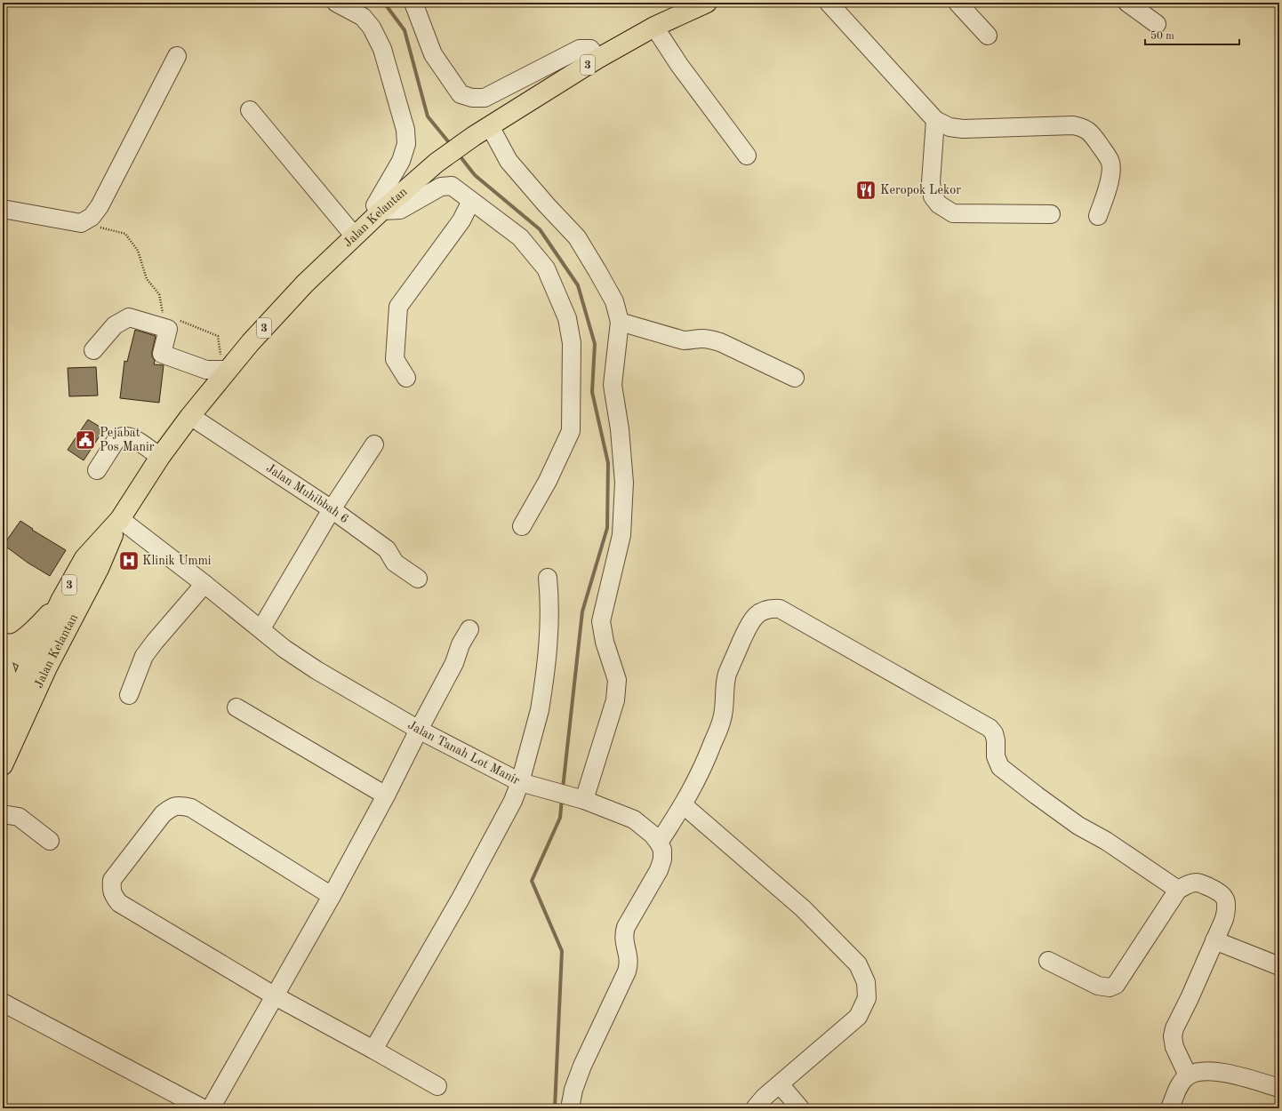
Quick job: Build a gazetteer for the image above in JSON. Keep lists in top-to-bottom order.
{
  "streets": {
    "main road": ["3", "Jalan Kelantan"],
    "street": ["Jalan Muhibbah 6", "Jalan Tanah Lot Manir"]
  },
  "crossings": [
    ["Jalan Kelantan", "Jalan Muhibbah 6"],
    ["Jalan Kelantan", "Jalan Tanah Lot Manir"]
  ],
  "places": {
    "restaurant": ["Keropok Lekor"],
    "public building": ["Pejabat Pos Manir"],
    "hospital": ["Klinik Ummi"]
  },
  "scale_bar": "50 m"
}
